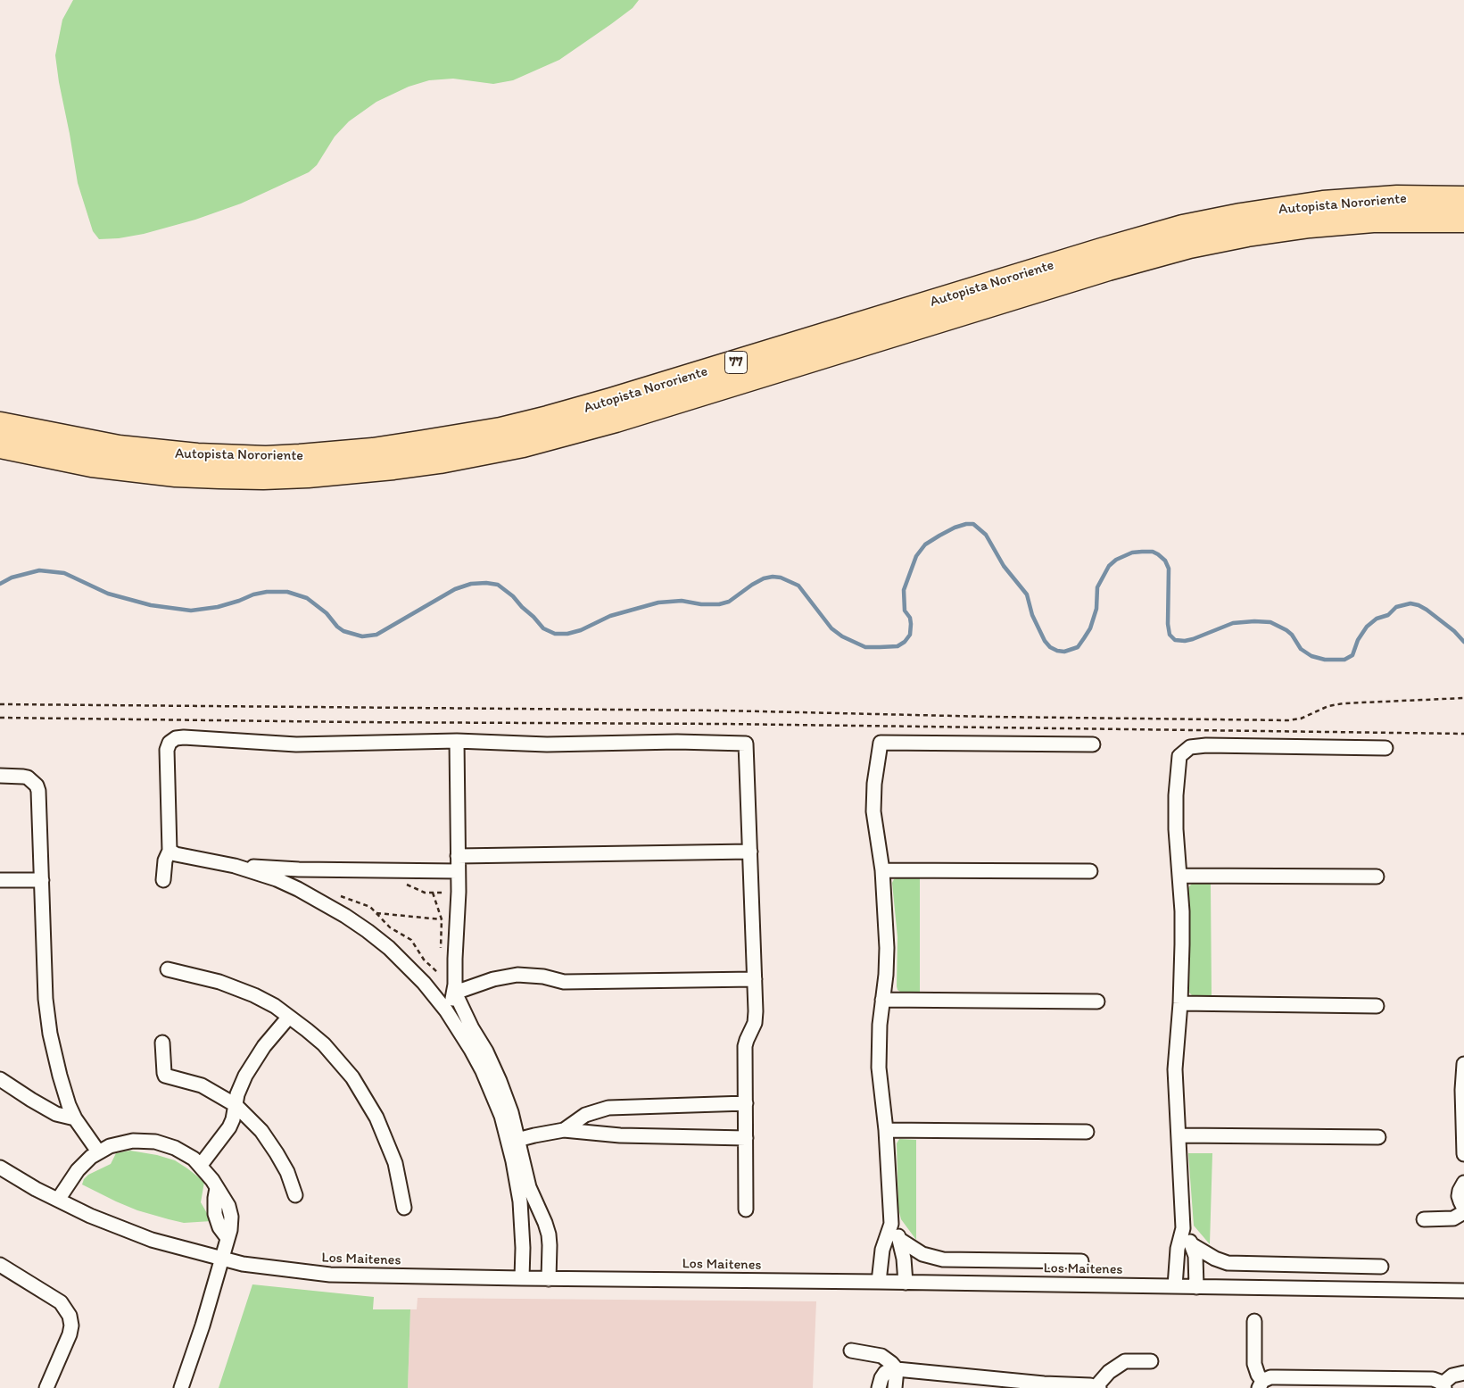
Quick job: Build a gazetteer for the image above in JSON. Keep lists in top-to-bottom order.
{
  "streets": {
    "highway": ["Autopista Nororiente", "77"],
    "street": ["Los Maitenes"]
  }
}
